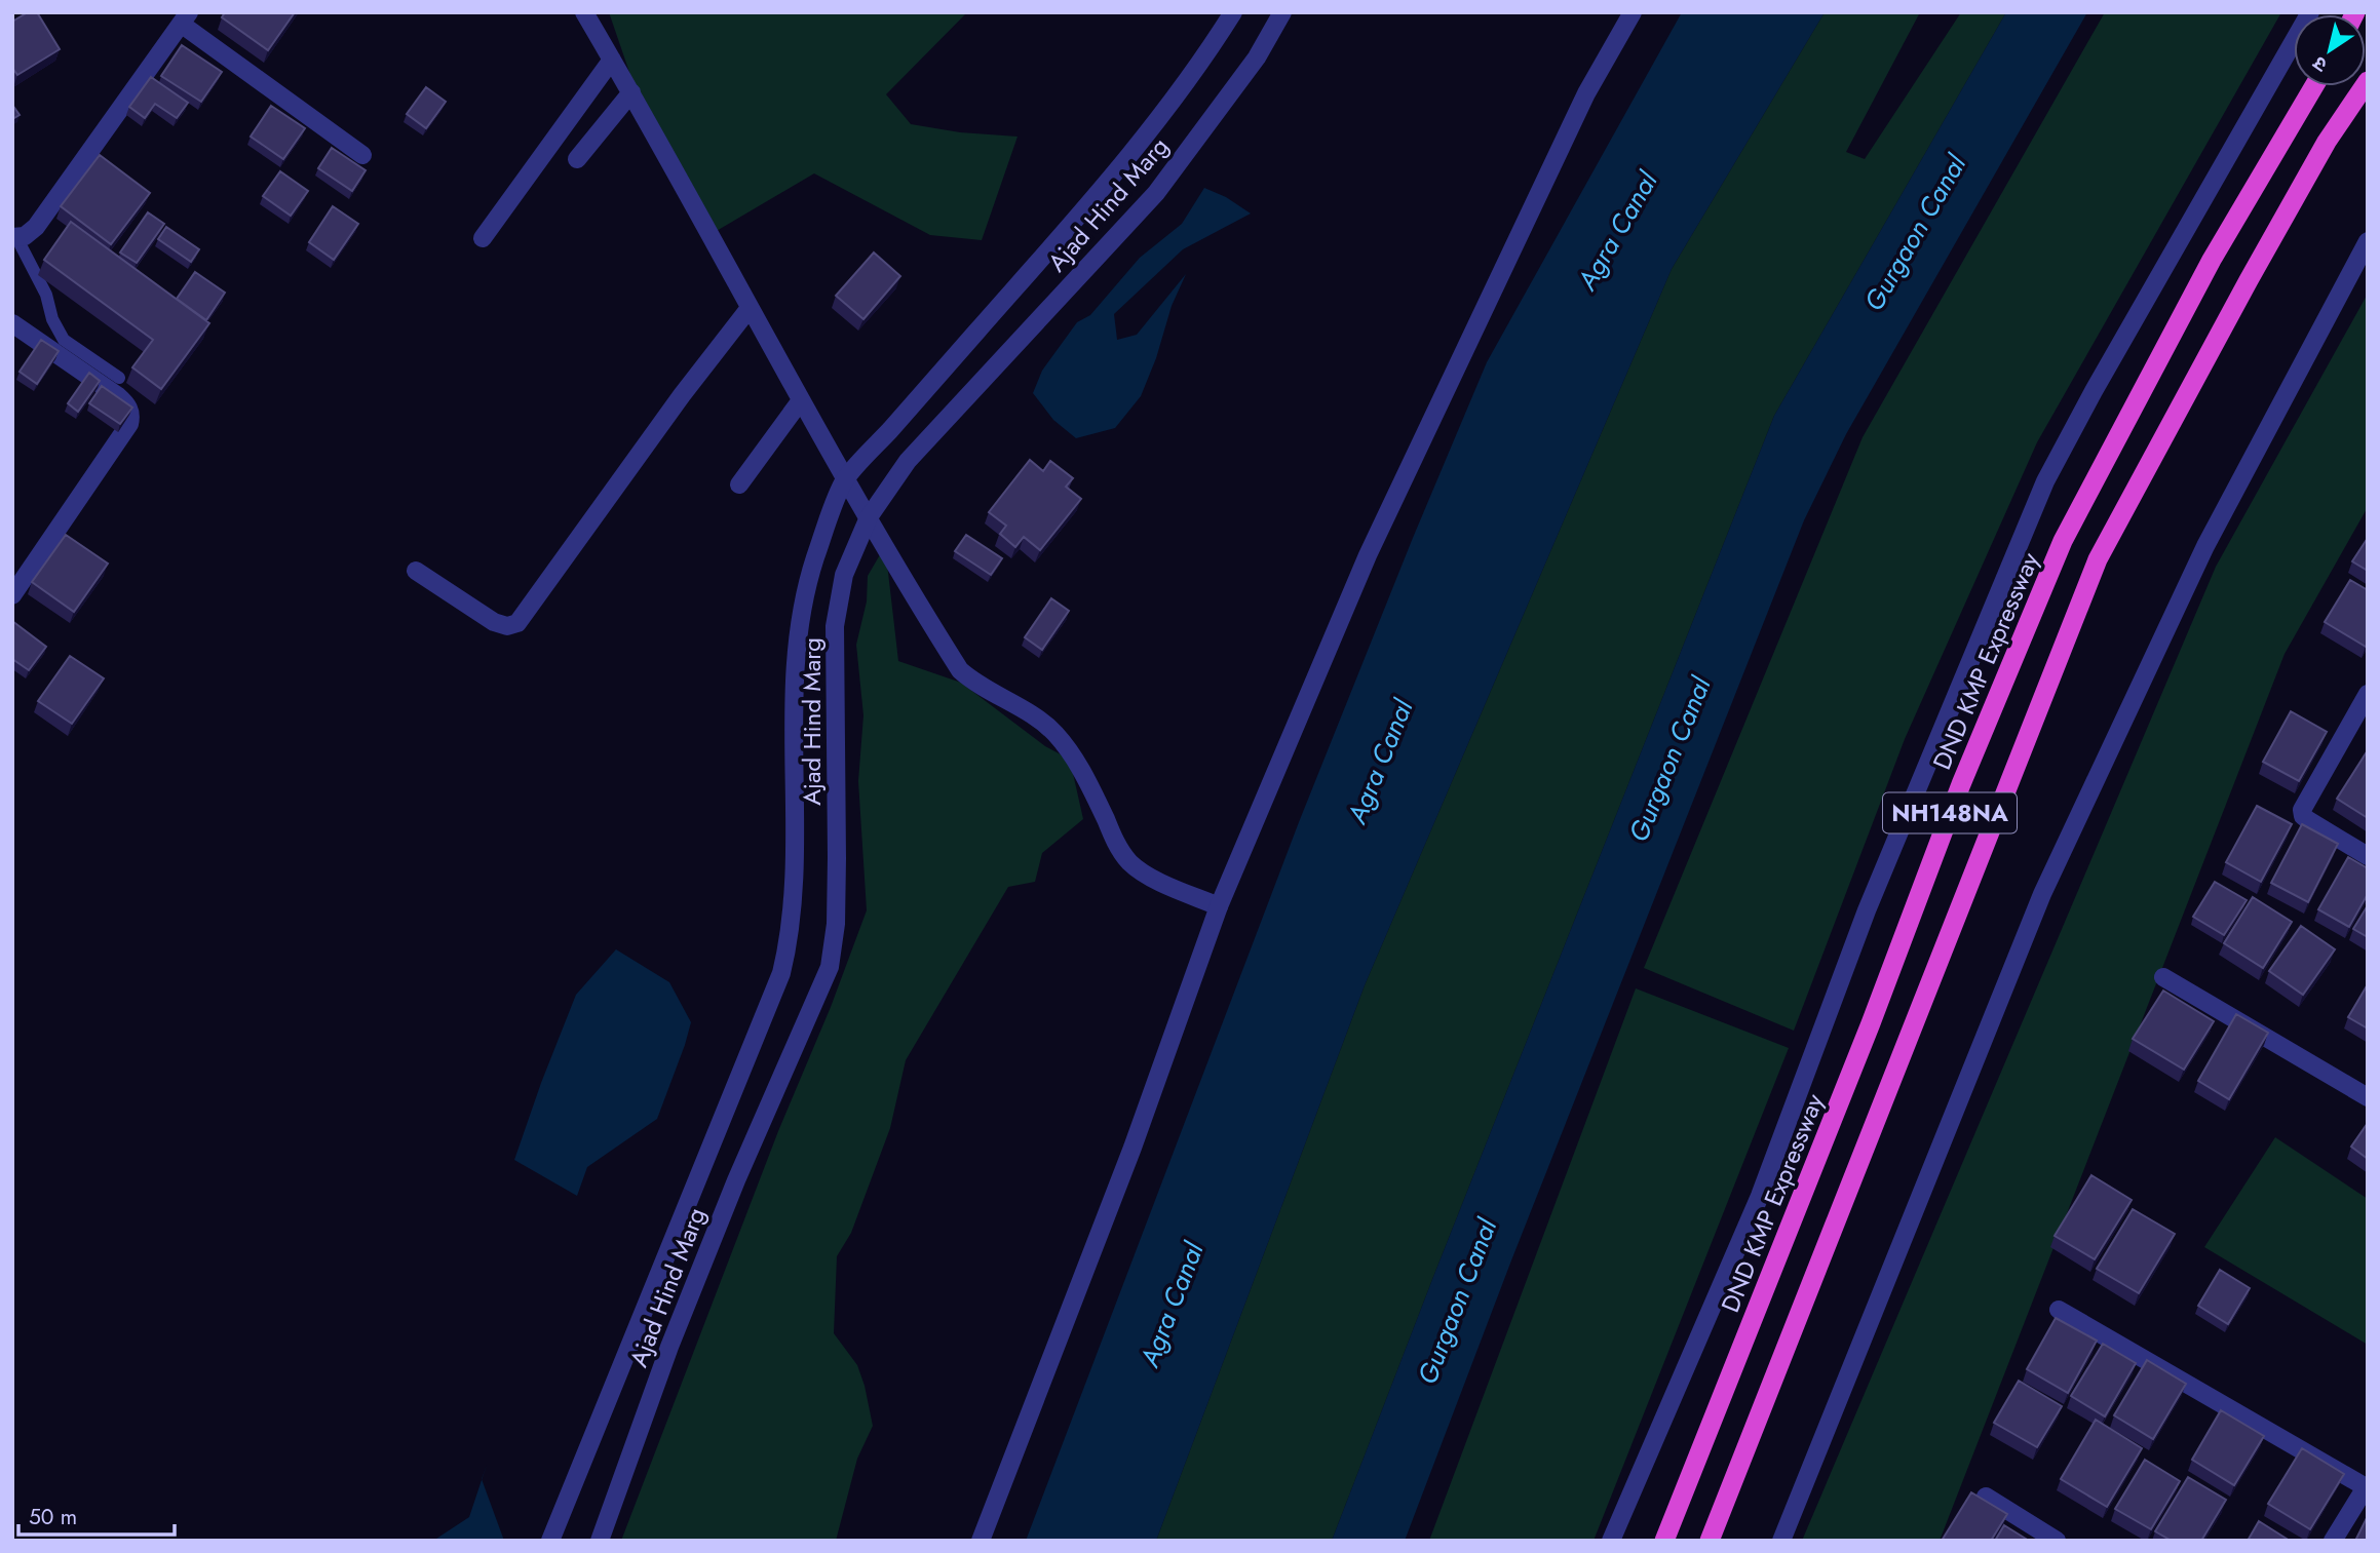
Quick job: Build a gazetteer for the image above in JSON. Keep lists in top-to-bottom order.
{
  "streets": {
    "highway": ["DND KMP Expressway", "NH148NA"],
    "street": ["Ajad Hind Marg"]
  },
  "water": ["Agra Canal", "Gurgaon Canal"],
  "scale_bar": "50 m",
  "north": "bottom left"
}
